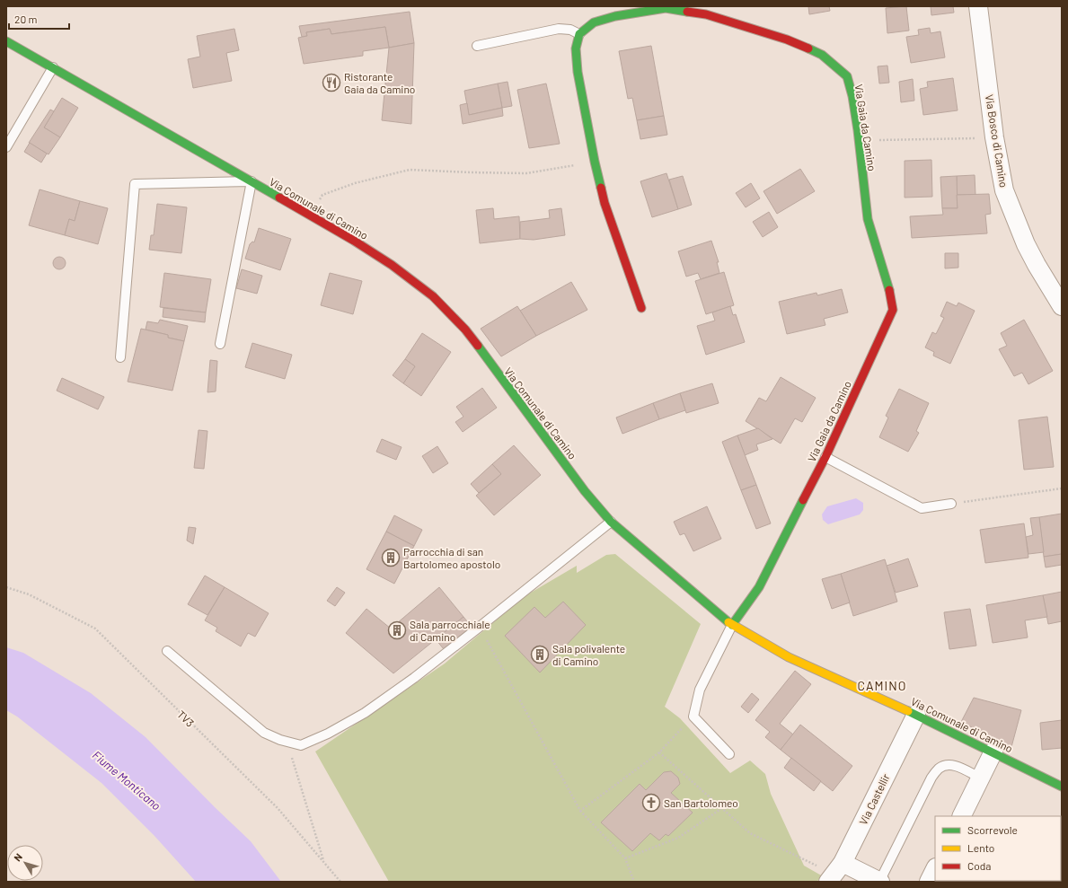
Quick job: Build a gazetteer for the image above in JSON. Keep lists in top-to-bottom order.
{
  "streets": {
    "street": [
      "Via Gaia da Camino",
      "Via Bosco di Camino",
      "Via Comunale di Camino",
      "Via Castellir"
    ],
    "path": ["TV3"]
  },
  "crossings": [
    ["Via Gaia da Camino", "Via Comunale di Camino"],
    ["Via Comunale di Camino", "Via Castellir"]
  ],
  "districts": ["CAMINO"],
  "water": ["Fiume Monticano"],
  "places": {
    "restaurant": ["Ristorante Gaia da Camino"],
    "building": ["Parrocchia di san Bartolomeo apostolo", "Sala parrocchiale di Camino", "Sala polivalente di Camino"],
    "church": ["San Bartolomeo"]
  },
  "legend": ["Scorrevole", "Lento", "Coda"],
  "scale_bar": "20 m",
  "north": "top left"
}
